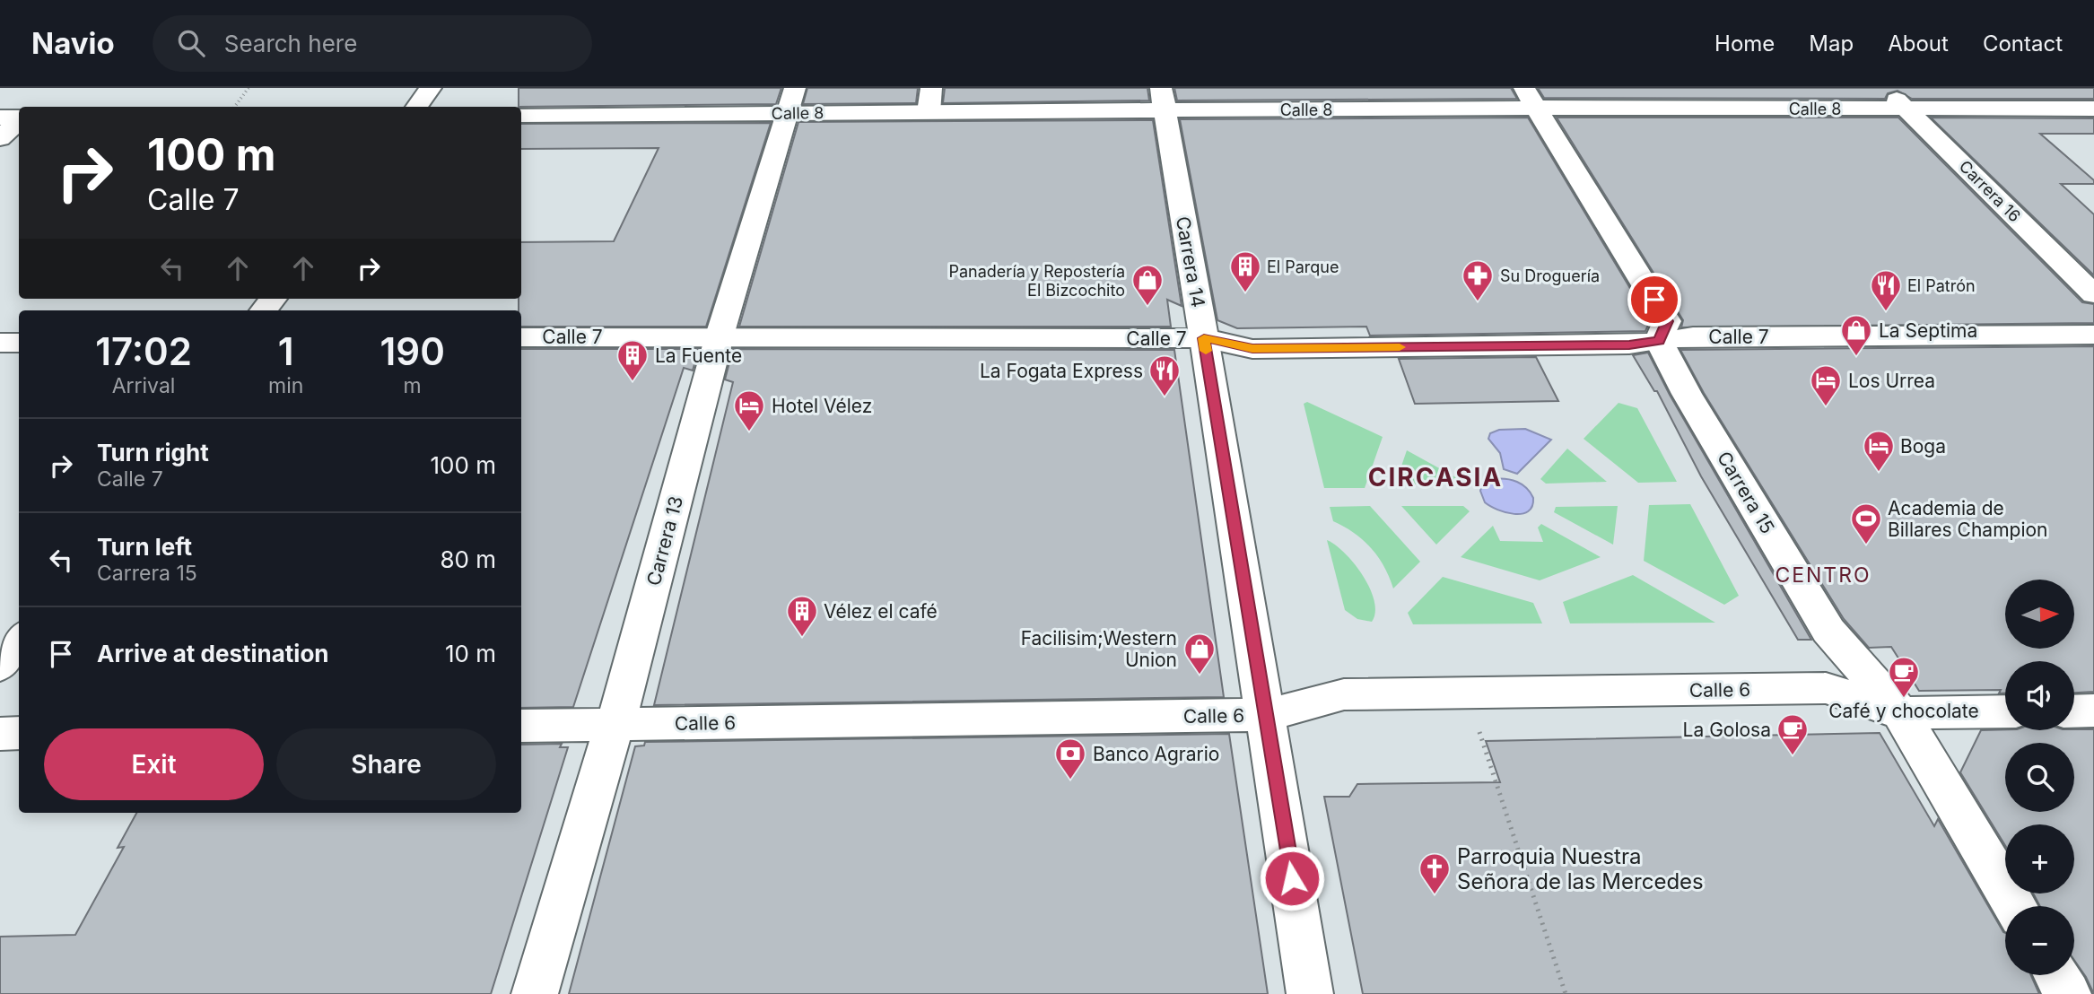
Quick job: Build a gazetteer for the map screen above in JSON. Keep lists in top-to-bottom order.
{
  "streets": {
    "street": [
      "Calle 8",
      "Carrera 16",
      "Carrera 14",
      "Calle 7",
      "Carrera 15",
      "Carrera 13",
      "Calle 6"
    ]
  },
  "crossings": [
    ["Calle 8", "Carrera 16"],
    ["Calle 8", "Carrera 14"],
    ["Calle 8", "Carrera 13"],
    ["Carrera 14", "Calle 7"],
    ["Carrera 14", "Calle 6"],
    ["Calle 7", "Carrera 15"],
    ["Calle 7", "Carrera 13"],
    ["Carrera 15", "Calle 6"],
    ["Carrera 13", "Calle 6"]
  ],
  "districts": ["CIRCASIA", "CENTRO"],
  "places": {
    "building": ["El Parque", "La Fuente", "Vélez el café"],
    "pharmacy": ["Su Droguería"],
    "shop": ["Panadería y Repostería El Bizcochito", "La Septima", "Facilisim;Western Union"],
    "restaurant": ["El Patrón", "La Fogata Express"],
    "hotel": ["Los Urrea", "Hotel Vélez", "Boga"],
    "sports": ["Academia de Billares Champion"],
    "cafe": ["Café y chocolate", "La Golosa"],
    "bank": ["Banco Agrario"],
    "church": ["Parroquia Nuestra Señora de las Mercedes"]
  },
  "north": "right",
  "page": {
    "header": "Navio",
    "search": "Search here",
    "nav": [
      "Home",
      "Map",
      "About",
      "Contact"
    ],
    "turn": ["100 m", "Calle 7"],
    "eta": [
      "17:02",
      "Arrival",
      "1",
      "min",
      "190",
      "m"
    ],
    "list": [
      {
        "name": "Turn right",
        "note": "Calle 7",
        "value": "100 m"
      },
      {
        "name": "Turn left",
        "note": "Carrera 15",
        "value": "80 m"
      },
      {
        "name": "Arrive at destination",
        "value": "10 m"
      }
    ],
    "map_buttons": ["+", "−"],
    "buttons": ["Exit", "Share"]
  }
}
